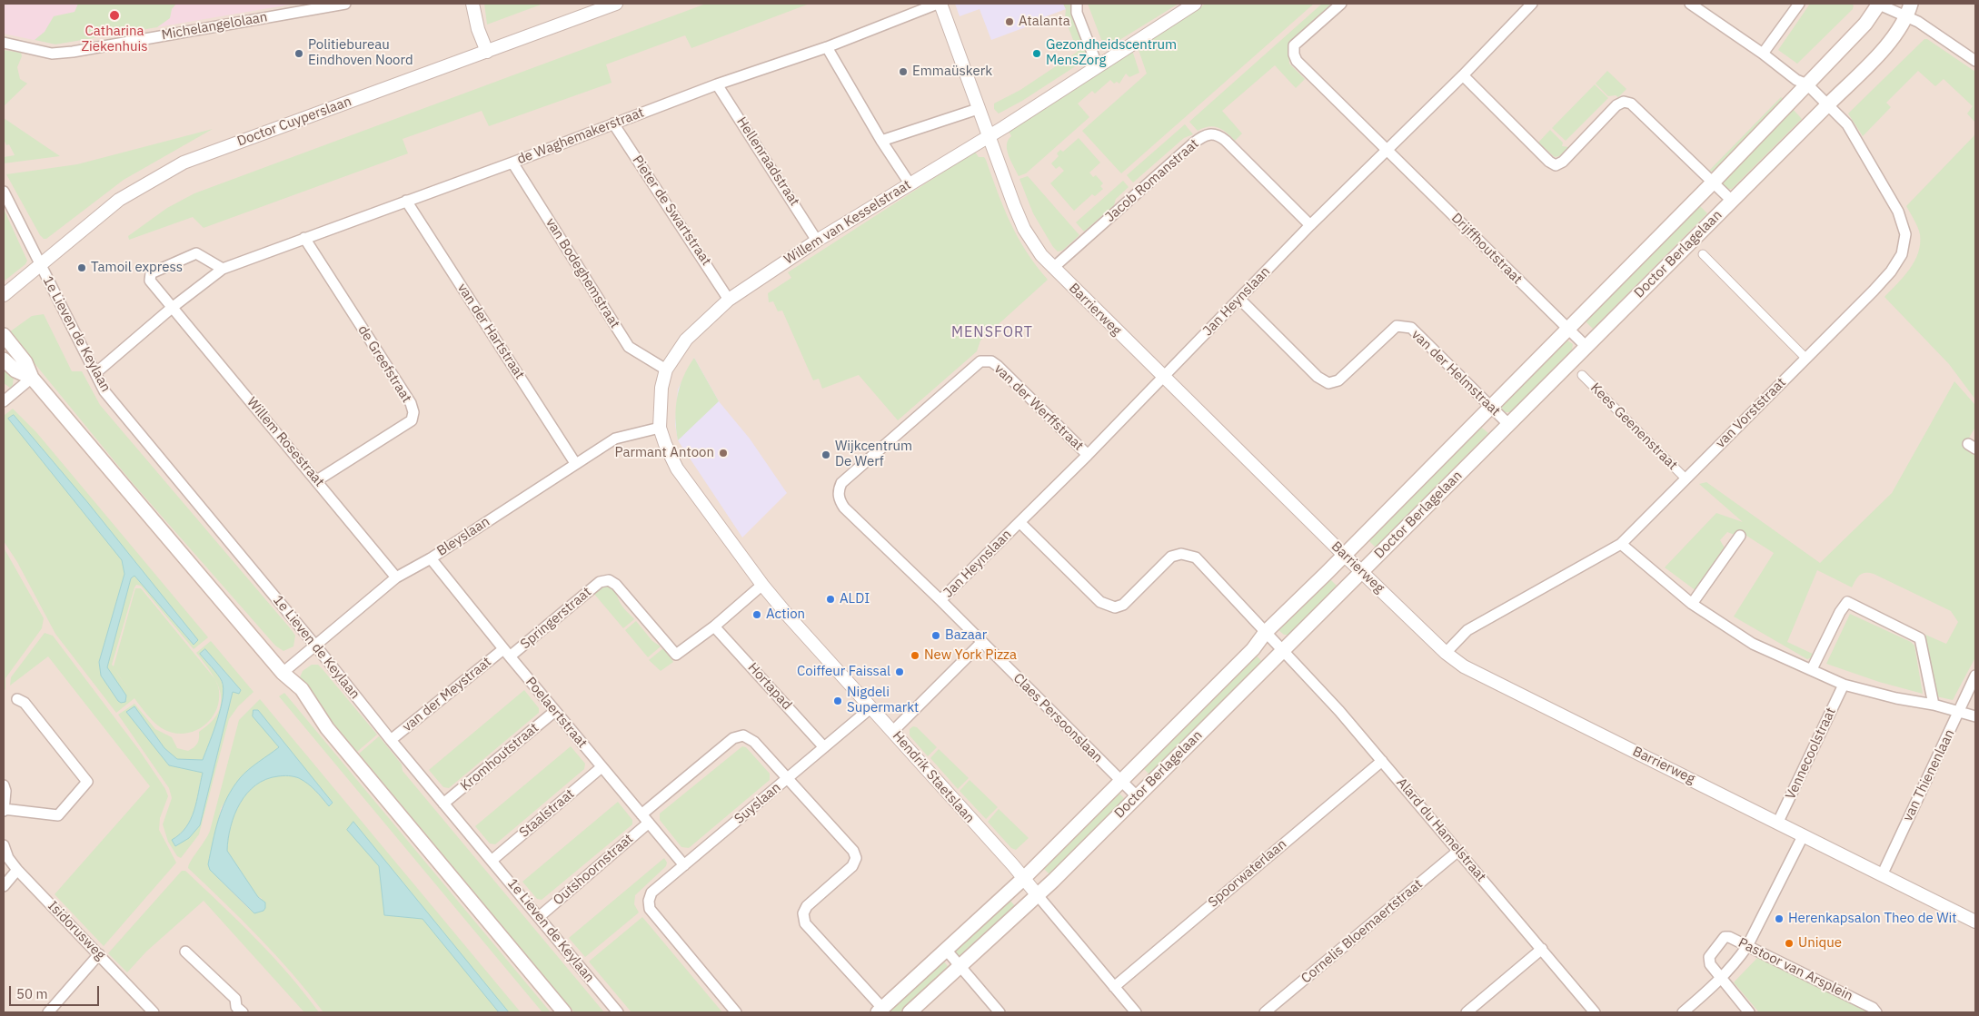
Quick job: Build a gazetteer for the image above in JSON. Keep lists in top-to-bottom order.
{
  "streets": {
    "main road": ["Doctor Berlagelaan"],
    "street": [
      "Michelangelolaan",
      "Doctor Cuyperslaan",
      "de Waghemakerstraat",
      "Hellenraadstraat",
      "Jacob Romanstraat",
      "Pieter de Swartstraat",
      "Willem van Kesselstraat",
      "Drijffhoutstraat",
      "van Bodeghemstraat",
      "Jan Heynslaan",
      "Barrierweg",
      "van der Hartstraat",
      "1e Lieven de Keylaan",
      "de Greefstraat",
      "van der Helmstraat",
      "van der Werffstraat",
      "van Vorststraat",
      "Kees Geenenstraat",
      "Willem Rosestraat",
      "Bleyslaan",
      "Springerstraat",
      "Hortapad",
      "van der Meystraat",
      "Poelaertstraat",
      "Claes Persoonslaan",
      "Vennecoolstraat",
      "Kromhoutstraat",
      "van Thienenlaan",
      "Hendrik Staetslaan",
      "Suyslaan",
      "Staalstraat",
      "Alard du Hamelstraat",
      "Outshoornstraat",
      "Spoorwaterlaan",
      "Isidorusweg",
      "Cornelis Bloemaertstraat",
      "Pastoor van Arsplein"
    ]
  },
  "crossings": [
    ["Doctor Cuyperslaan", "1e Lieven de Keylaan"],
    ["de Waghemakerstraat", "Hellenraadstraat"],
    ["de Waghemakerstraat", "Pieter de Swartstraat"],
    ["de Waghemakerstraat", "van Bodeghemstraat"],
    ["de Waghemakerstraat", "Barrierweg"],
    ["de Waghemakerstraat", "van der Hartstraat"],
    ["de Waghemakerstraat", "1e Lieven de Keylaan"],
    ["de Waghemakerstraat", "de Greefstraat"],
    ["de Waghemakerstraat", "Willem Rosestraat"],
    ["Hellenraadstraat", "Willem van Kesselstraat"],
    ["Jacob Romanstraat", "Jan Heynslaan"],
    ["Jacob Romanstraat", "Barrierweg"],
    ["Pieter de Swartstraat", "Willem van Kesselstraat"],
    ["Willem van Kesselstraat", "van Bodeghemstraat"],
    ["Willem van Kesselstraat", "Barrierweg"],
    ["Willem van Kesselstraat", "Bleyslaan"],
    ["Willem van Kesselstraat", "Hendrik Staetslaan"],
    ["Drijffhoutstraat", "Doctor Berlagelaan"],
    ["Drijffhoutstraat", "Jan Heynslaan"],
    ["Doctor Berlagelaan", "Barrierweg"],
    ["Doctor Berlagelaan", "van der Helmstraat"],
    ["Doctor Berlagelaan", "van Vorststraat"],
    ["Doctor Berlagelaan", "Claes Persoonslaan"],
    ["Doctor Berlagelaan", "Hendrik Staetslaan"],
    ["Doctor Berlagelaan", "Alard du Hamelstraat"],
    ["Jan Heynslaan", "Barrierweg"],
    ["Jan Heynslaan", "van der Helmstraat"],
    ["Jan Heynslaan", "van der Werffstraat"],
    ["Jan Heynslaan", "Claes Persoonslaan"],
    ["Jan Heynslaan", "Alard du Hamelstraat"],
    ["Barrierweg", "van Vorststraat"],
    ["Barrierweg", "Vennecoolstraat"],
    ["Barrierweg", "van Thienenlaan"],
    ["van der Hartstraat", "Bleyslaan"],
    ["1e Lieven de Keylaan", "Bleyslaan"],
    ["1e Lieven de Keylaan", "van der Meystraat"],
    ["1e Lieven de Keylaan", "Kromhoutstraat"],
    ["1e Lieven de Keylaan", "Staalstraat"],
    ["1e Lieven de Keylaan", "Outshoornstraat"],
    ["de Greefstraat", "Willem Rosestraat"],
    ["van der Werffstraat", "Claes Persoonslaan"],
    ["van Vorststraat", "Kees Geenenstraat"],
    ["Willem Rosestraat", "Bleyslaan"],
    ["Bleyslaan", "Poelaertstraat"],
    ["Bleyslaan", "Hendrik Staetslaan"],
    ["Springerstraat", "Hortapad"],
    ["Springerstraat", "van der Meystraat"],
    ["Springerstraat", "Poelaertstraat"],
    ["Springerstraat", "Hendrik Staetslaan"],
    ["Hortapad", "Suyslaan"],
    ["van der Meystraat", "Poelaertstraat"],
    ["Poelaertstraat", "Kromhoutstraat"],
    ["Poelaertstraat", "Suyslaan"],
    ["Poelaertstraat", "Staalstraat"],
    ["Poelaertstraat", "Outshoornstraat"],
    ["Hendrik Staetslaan", "Suyslaan"],
    ["Hendrik Staetslaan", "Spoorwaterlaan"],
    ["Alard du Hamelstraat", "Spoorwaterlaan"],
    ["Alard du Hamelstraat", "Cornelis Bloemaertstraat"]
  ],
  "districts": ["MENSFORT"],
  "places": [
    "Catharina Ziekenhuis",
    "Atalanta",
    "Politiebureau Eindhoven Noord",
    "Gezondheidscentrum MensZorg",
    "Emmaüskerk",
    "Tamoil express",
    "Parmant Antoon",
    "Wijkcentrum De Werf",
    "ALDI",
    "Action",
    "Bazaar",
    "New York Pizza",
    "Coiffeur Faissal",
    "Nigdeli Supermarkt",
    "Herenkapsalon Theo de Wit",
    "Unique"
  ],
  "scale_bar": "50 m"
}
